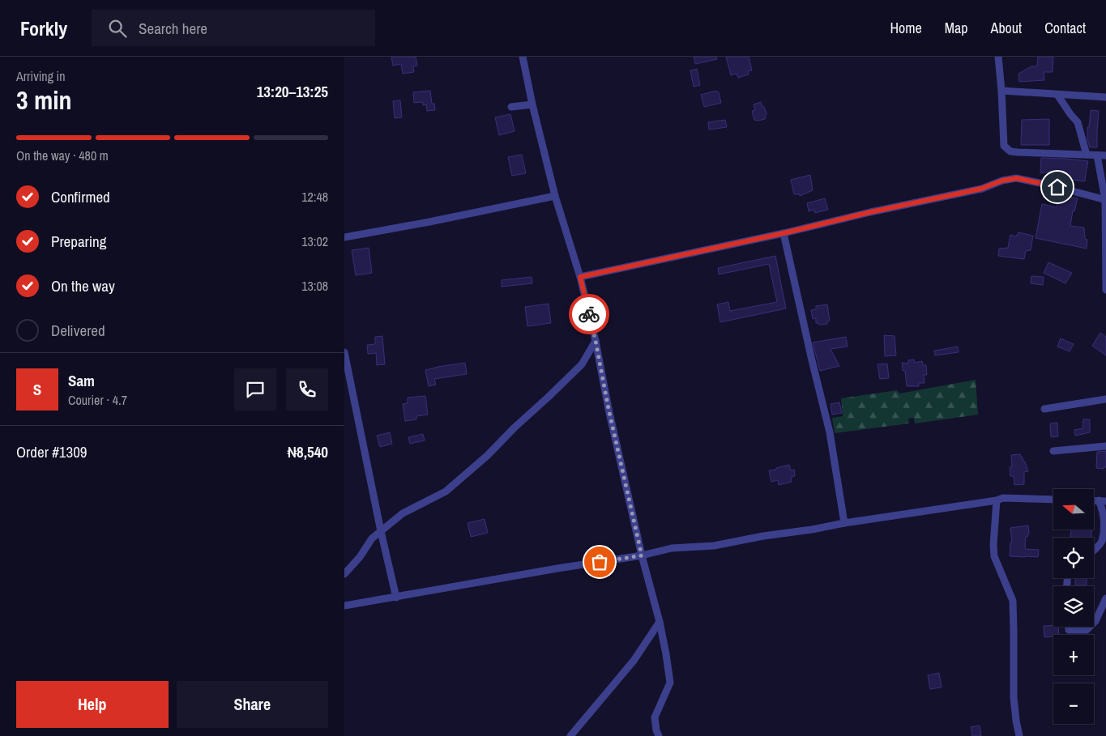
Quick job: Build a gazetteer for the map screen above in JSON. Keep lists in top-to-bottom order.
{
  "north": "left",
  "page": {
    "header": "Forkly",
    "search": "Search here",
    "nav": [
      "Home",
      "Map",
      "About",
      "Contact"
    ],
    "heading": ["3 min", "Arriving in", "13:20–13:25"],
    "panel": [
      "Sam",
      "Courier · 4.7",
      "Order #1309",
      "₦8,540"
    ],
    "bar": "On the way · 480 m",
    "list": [
      ["Confirmed", "12:48"],
      ["Preparing", "13:02"],
      ["On the way", "13:08"],
      "Delivered"
    ],
    "round": "S",
    "map_buttons": ["+", "−"],
    "buttons": ["Help", "Share"]
  }
}
